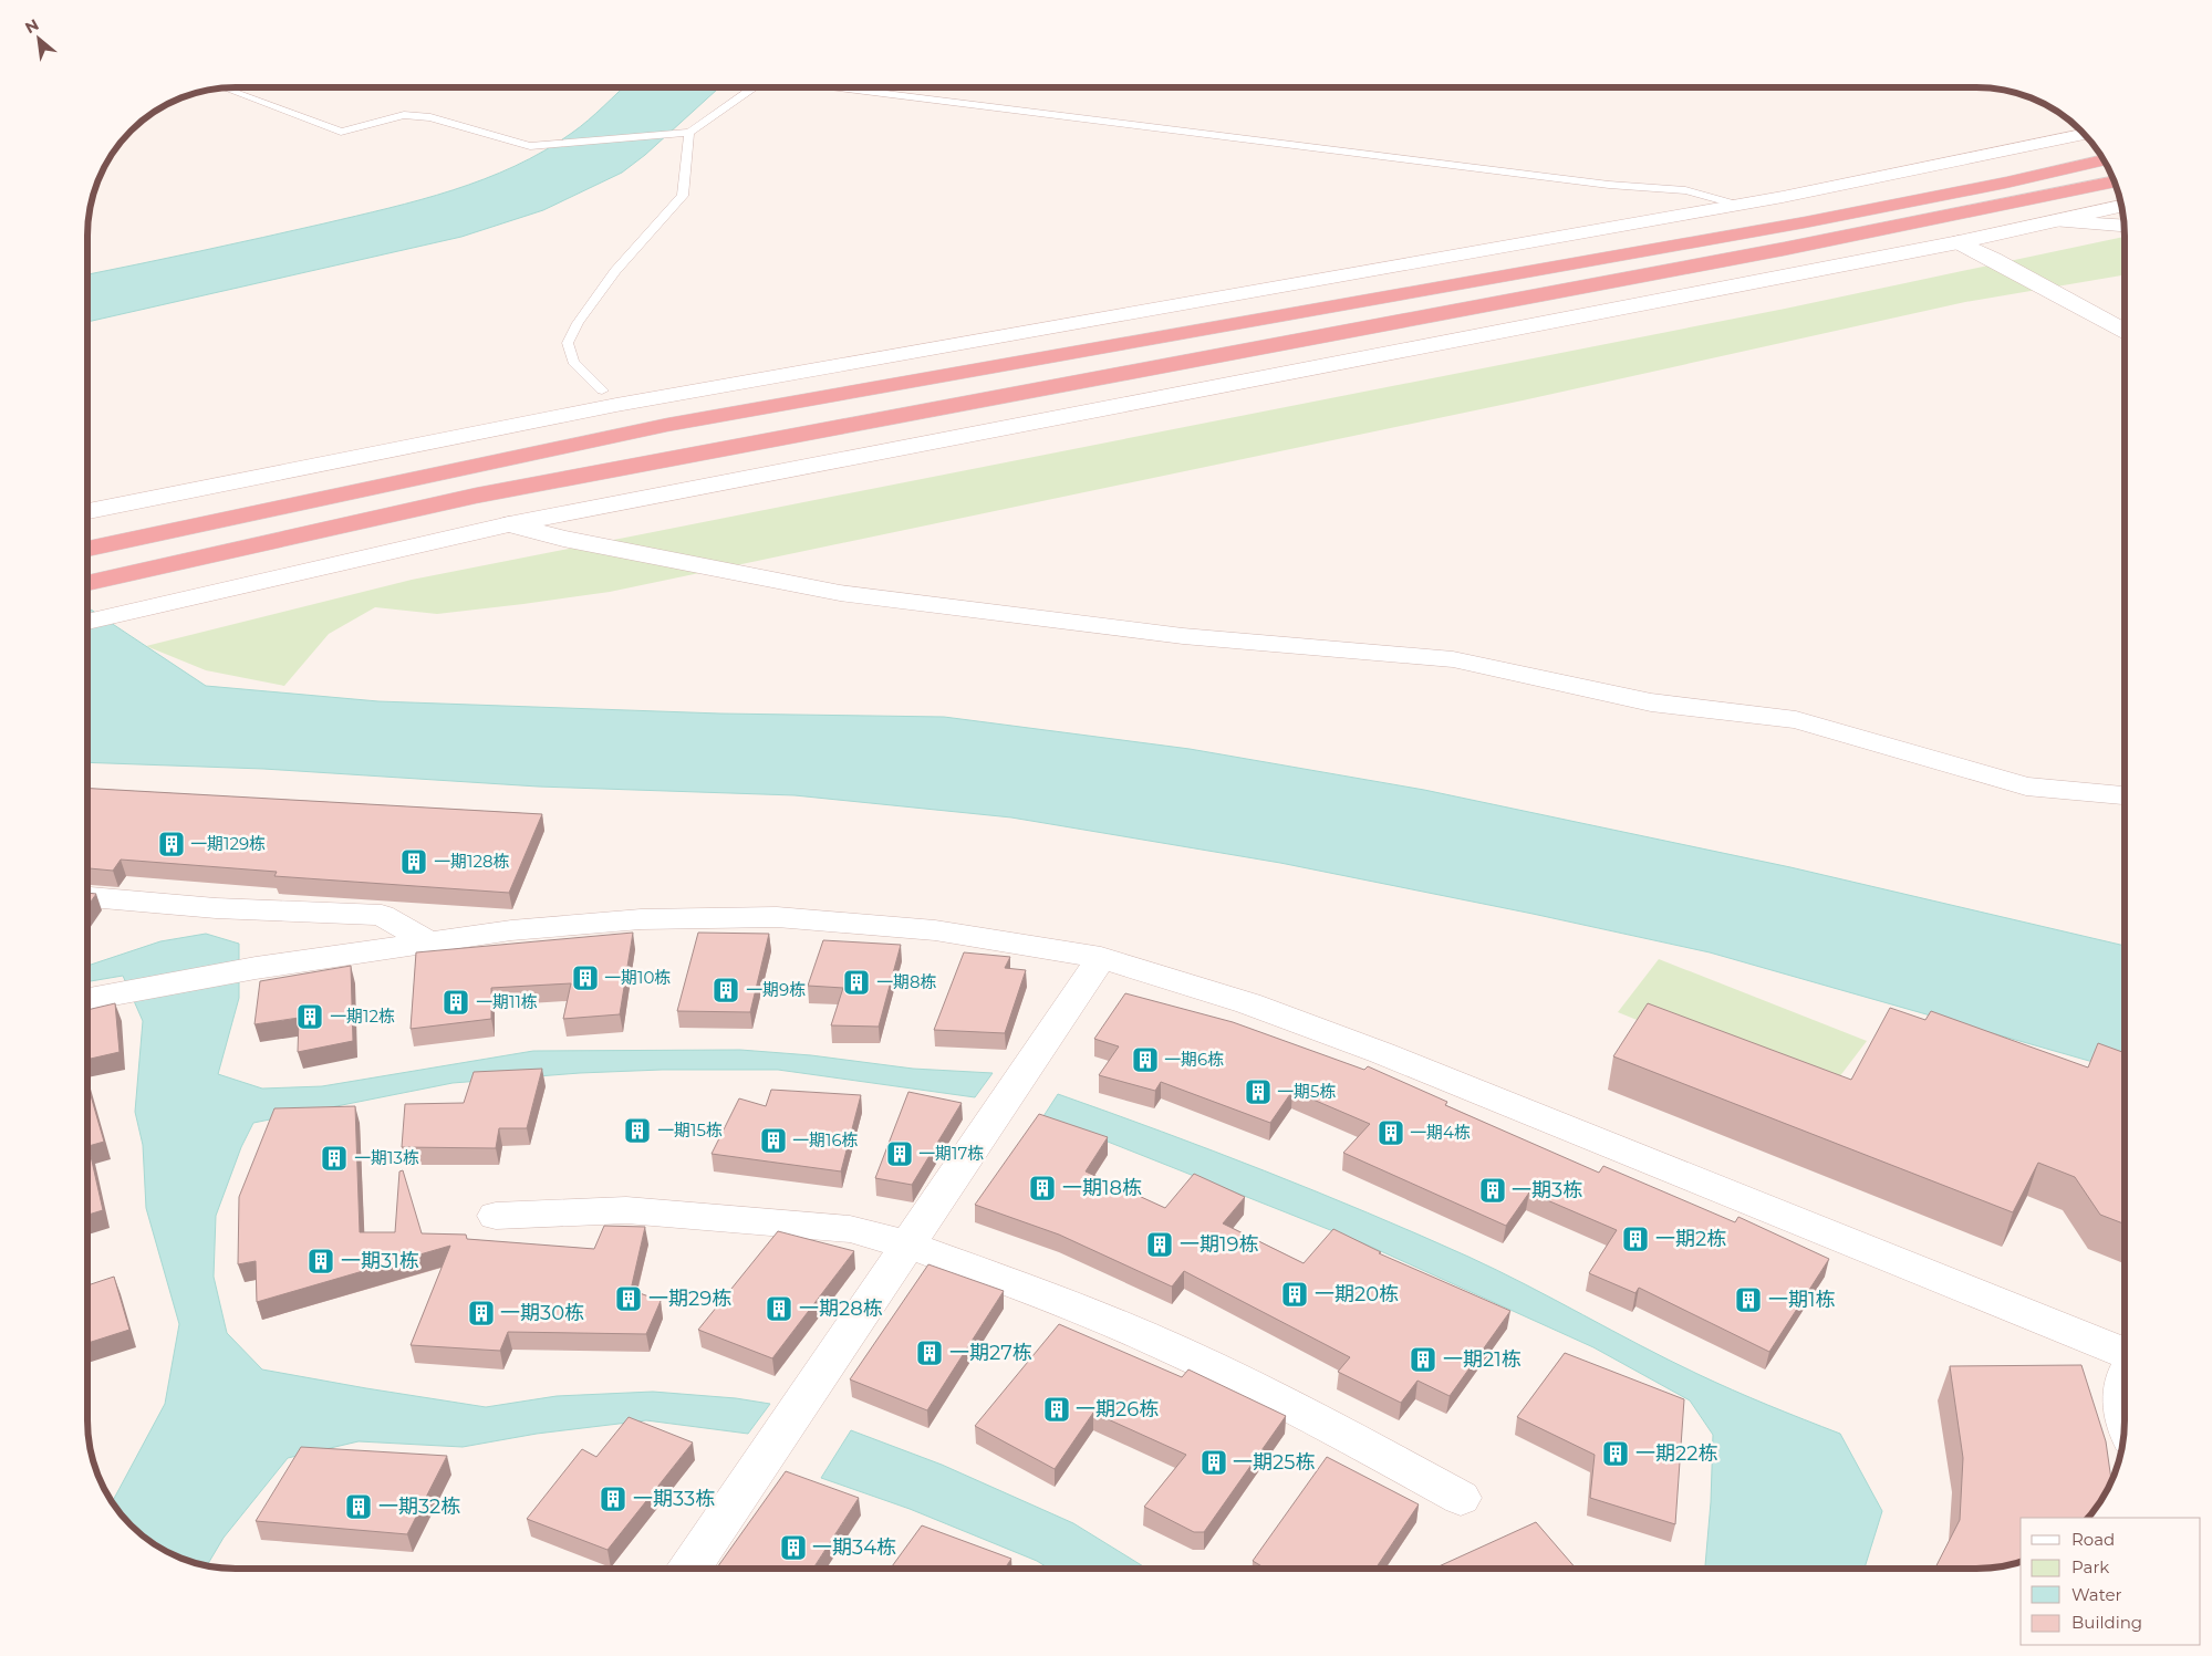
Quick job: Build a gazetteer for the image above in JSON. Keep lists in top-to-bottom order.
{
  "places": {
    "building": [
      "一期129栋",
      "一期128栋",
      "一期10栋",
      "一期8栋",
      "一期9栋",
      "一期11栋",
      "一期12栋",
      "一期6栋",
      "一期5栋",
      "一期15栋",
      "一期4栋",
      "一期16栋",
      "一期17栋",
      "一期13栋",
      "一期18栋",
      "一期3栋",
      "一期2栋",
      "一期19栋",
      "一期31栋",
      "一期20栋",
      "一期29栋",
      "一期1栋",
      "一期28栋",
      "一期30栋",
      "一期27栋",
      "一期21栋",
      "一期26栋",
      "一期22栋",
      "一期25栋",
      "一期33栋",
      "一期32栋",
      "一期34栋"
    ]
  },
  "legend": [
    "Road",
    "Park",
    "Water",
    "Building"
  ],
  "north": "top left"
}
